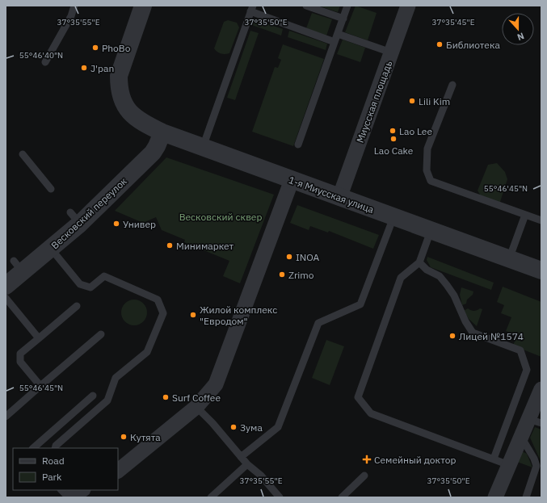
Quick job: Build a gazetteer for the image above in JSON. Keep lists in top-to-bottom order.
{
  "streets": {
    "street": ["Миусская площадь", "1-я Миусская улица", "Весковский переулок"]
  },
  "crossings": [
    ["Миусская площадь", "1-я Миусская улица"],
    ["1-я Миусская улица", "Весковский переулок"]
  ],
  "parks": ["Весковский сквер"],
  "places": {
    "other": [
      "Библиотека",
      "PhoBo",
      "J'pan",
      "Lili Kim",
      "Lao Lee",
      "Lao Cake",
      "Универ",
      "Минимаркет",
      "INOA",
      "Zrimo",
      "Жилой комплекс \"Евродом\"",
      "Лицей №1574",
      "Surf Coffee",
      "Зума",
      "Кутята"
    ],
    "health": ["Семейный доктор"]
  },
  "legend": ["Road", "Park"],
  "north": "bottom",
  "coordinates": [
    "37°35'55\"E",
    "37°35'50\"E",
    "37°35'45\"E",
    "55°46'40\"N",
    "55°46'45\"N"
  ]
}
